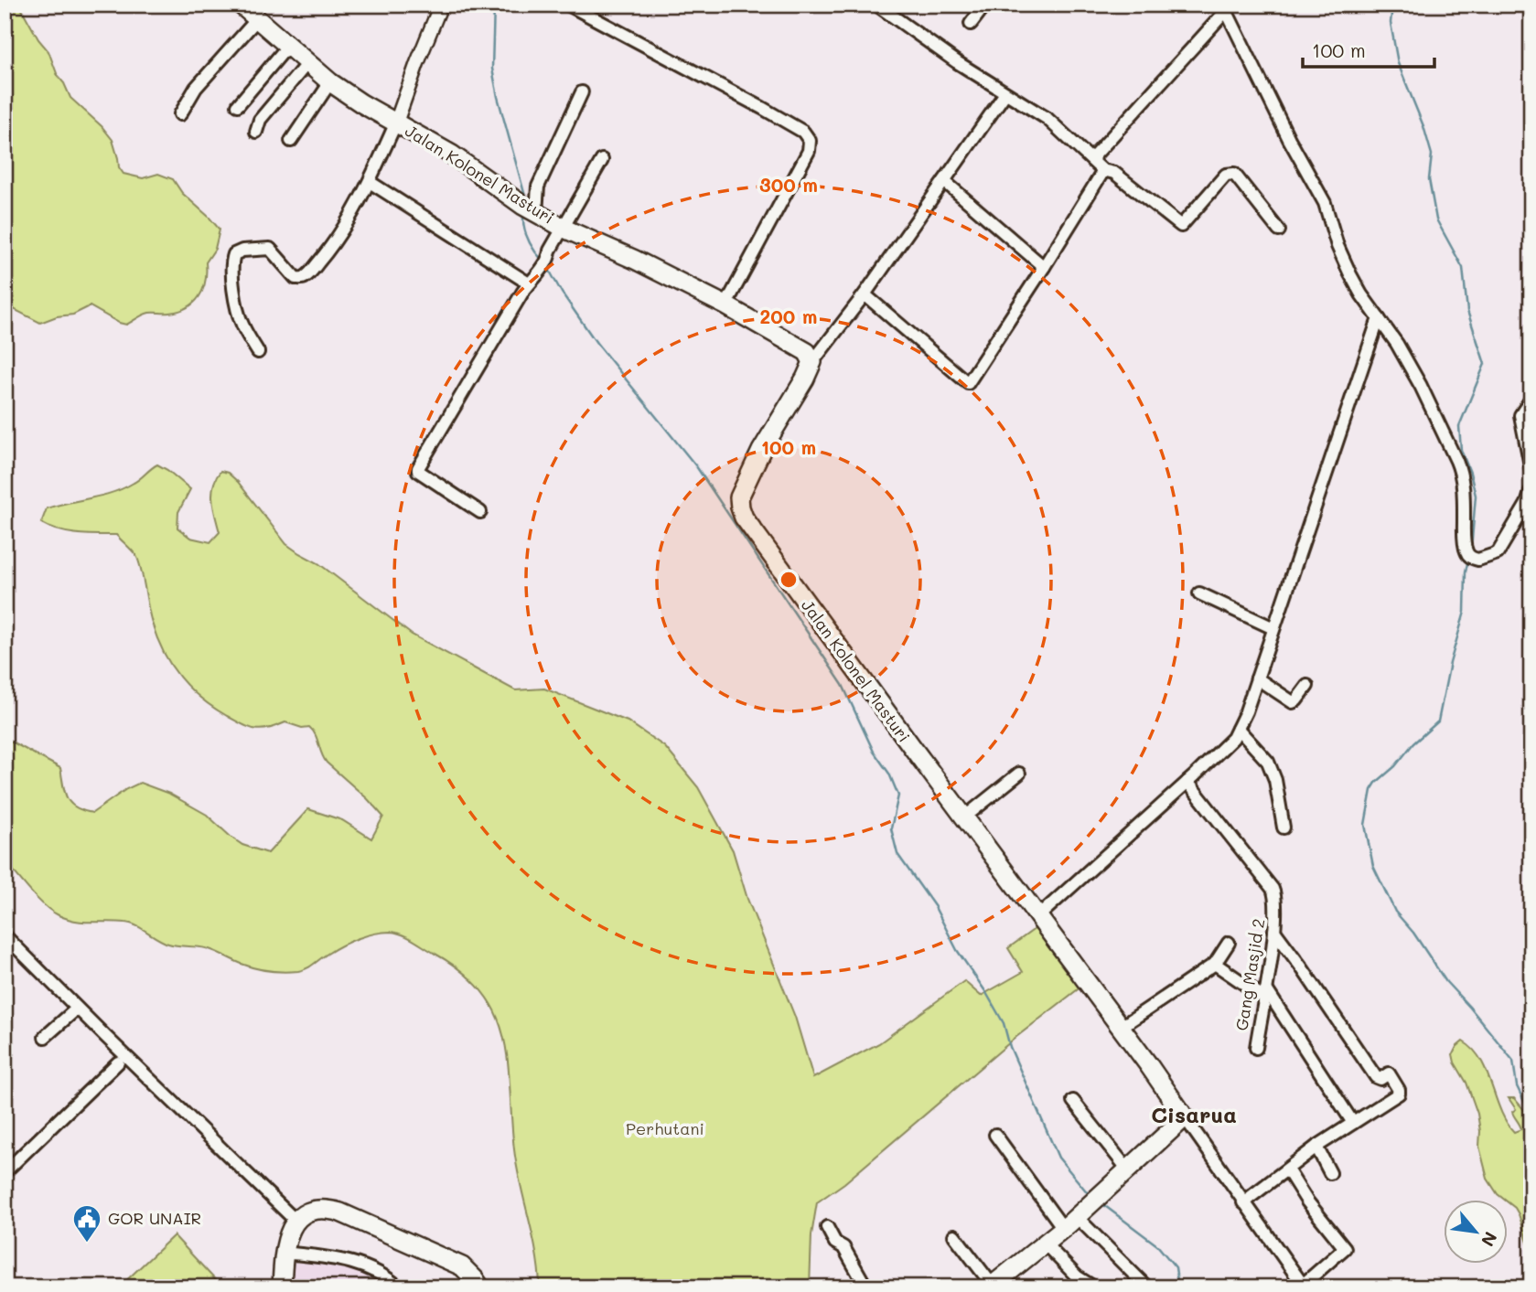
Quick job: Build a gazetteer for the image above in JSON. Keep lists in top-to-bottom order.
{
  "streets": {
    "main road": ["Jalan Kolonel Masturi"],
    "street": ["Gang Masjid 2"]
  },
  "districts": ["Cisarua"],
  "parks": ["Perhutani"],
  "places": {
    "public building": ["GOR UNAIR"]
  },
  "scale_bar": "100 m",
  "north": "bottom right",
  "rings": ["300 m", "200 m", "100 m"]
}
